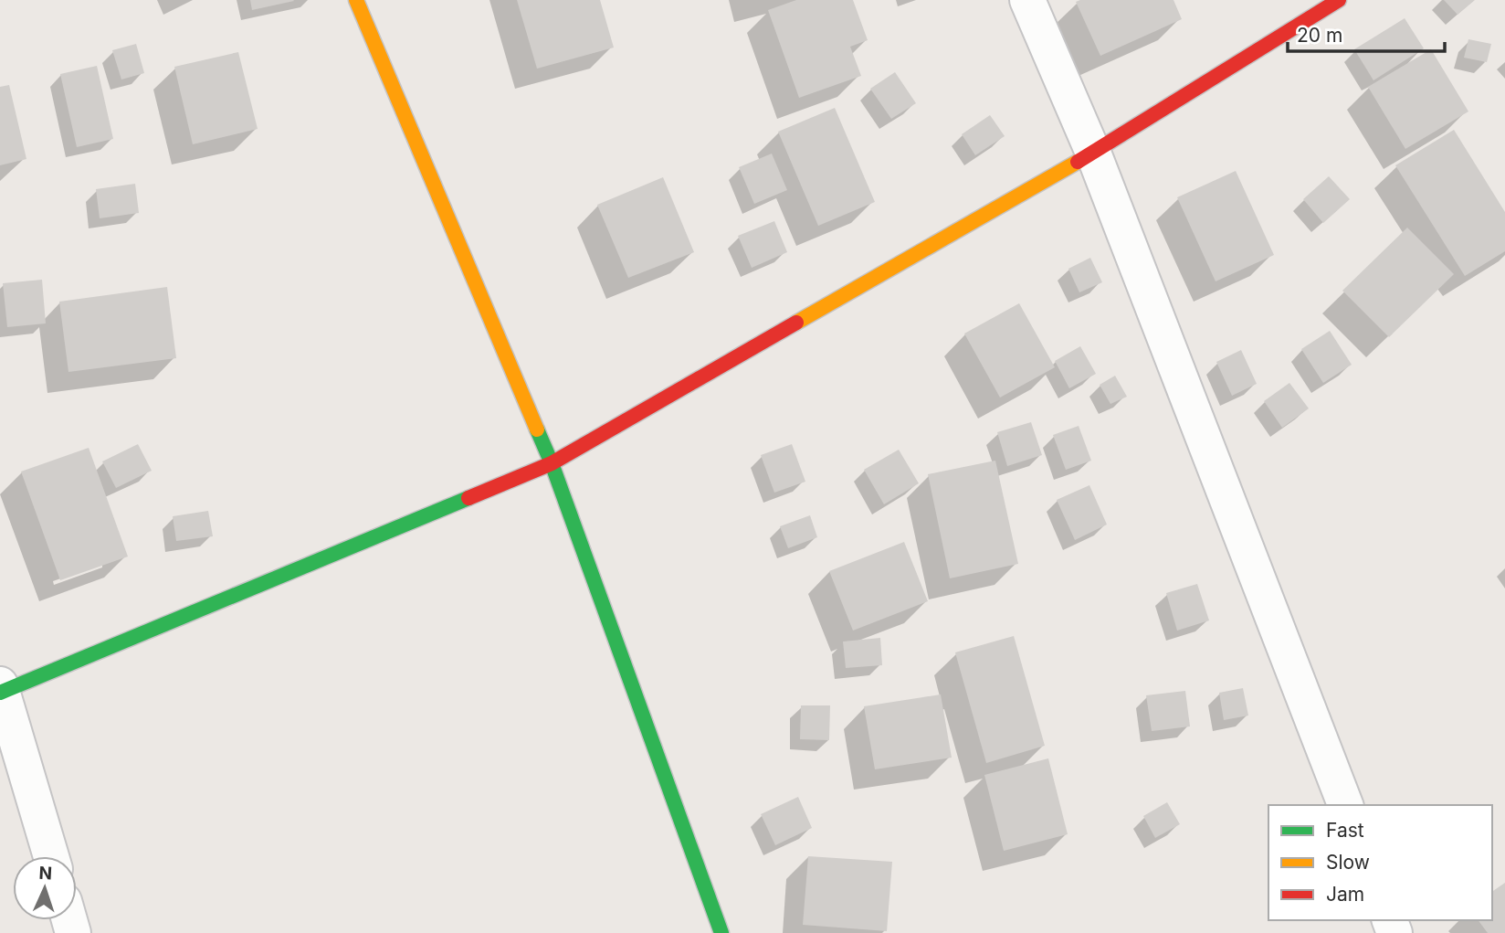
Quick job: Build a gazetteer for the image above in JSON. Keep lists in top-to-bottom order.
{
  "legend": ["Fast", "Slow", "Jam"],
  "scale_bar": "20 m",
  "north": "top"
}
